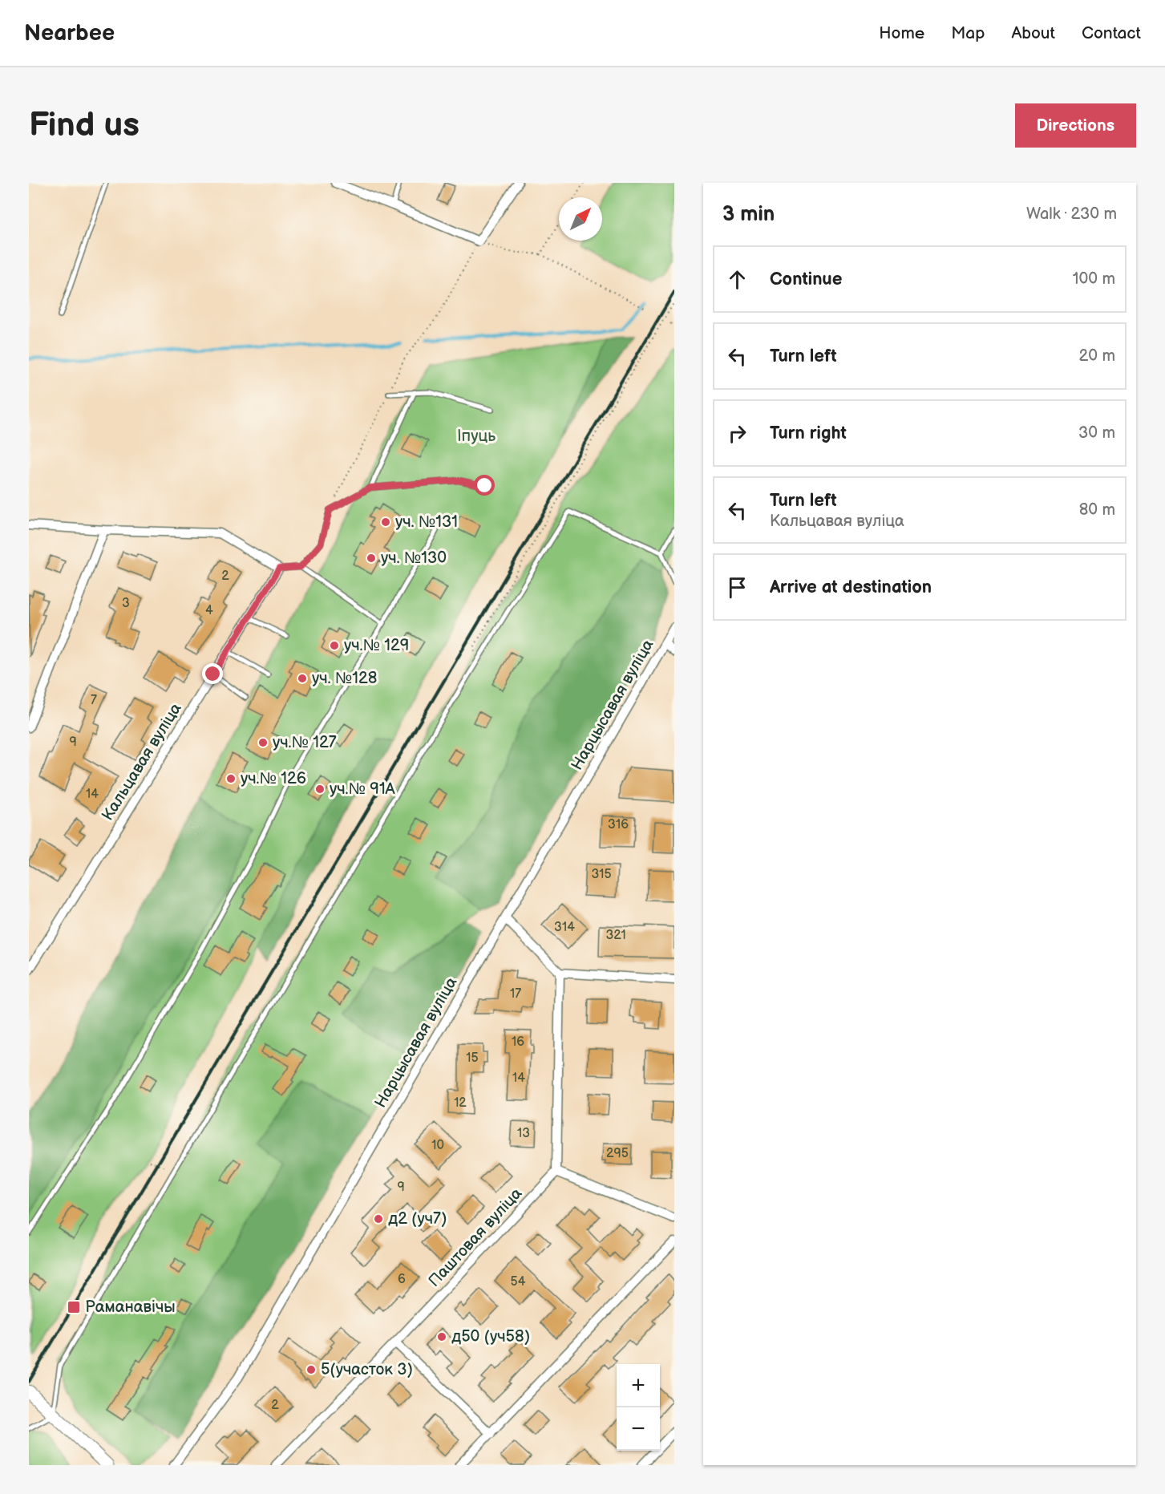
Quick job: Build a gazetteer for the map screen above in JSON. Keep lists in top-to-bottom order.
{
  "streets": {
    "street": ["Нарцысавая вуліца", "Кальцавая вуліца", "Паштовая вуліца"]
  },
  "parks": ["Іпуць"],
  "places": {
    "other": [
      "уч. №131",
      "уч. №130",
      "уч.№ 129",
      "уч. №128",
      "уч.№ 127",
      "уч.№ 126",
      "уч.№ 91А",
      "д2 (уч7)",
      "д50 (уч58)",
      "5(участок 3)"
    ],
    "transit": ["Раманавічы"]
  },
  "house_numbers": [
    "2",
    "3",
    "4",
    "7",
    "9",
    "14",
    "316",
    "315",
    "314",
    "321",
    "17",
    "16",
    "15",
    "14",
    "12",
    "13",
    "10",
    "295",
    "9",
    "6",
    "54",
    "2"
  ],
  "north": "top right",
  "page": {
    "header": "Nearbee",
    "nav": [
      "Home",
      "Map",
      "About",
      "Contact"
    ],
    "buttons": "Directions",
    "title": "Find us",
    "heading": ["3 min", "Walk · 230 m"],
    "list": [
      ["Continue", "100 m"],
      ["Turn left", "20 m"],
      ["Turn right", "30 m"],
      ["Turn left", "Кальцавая вуліца", "80 m"],
      "Arrive at destination"
    ],
    "map_buttons": ["+", "−"]
  }
}
